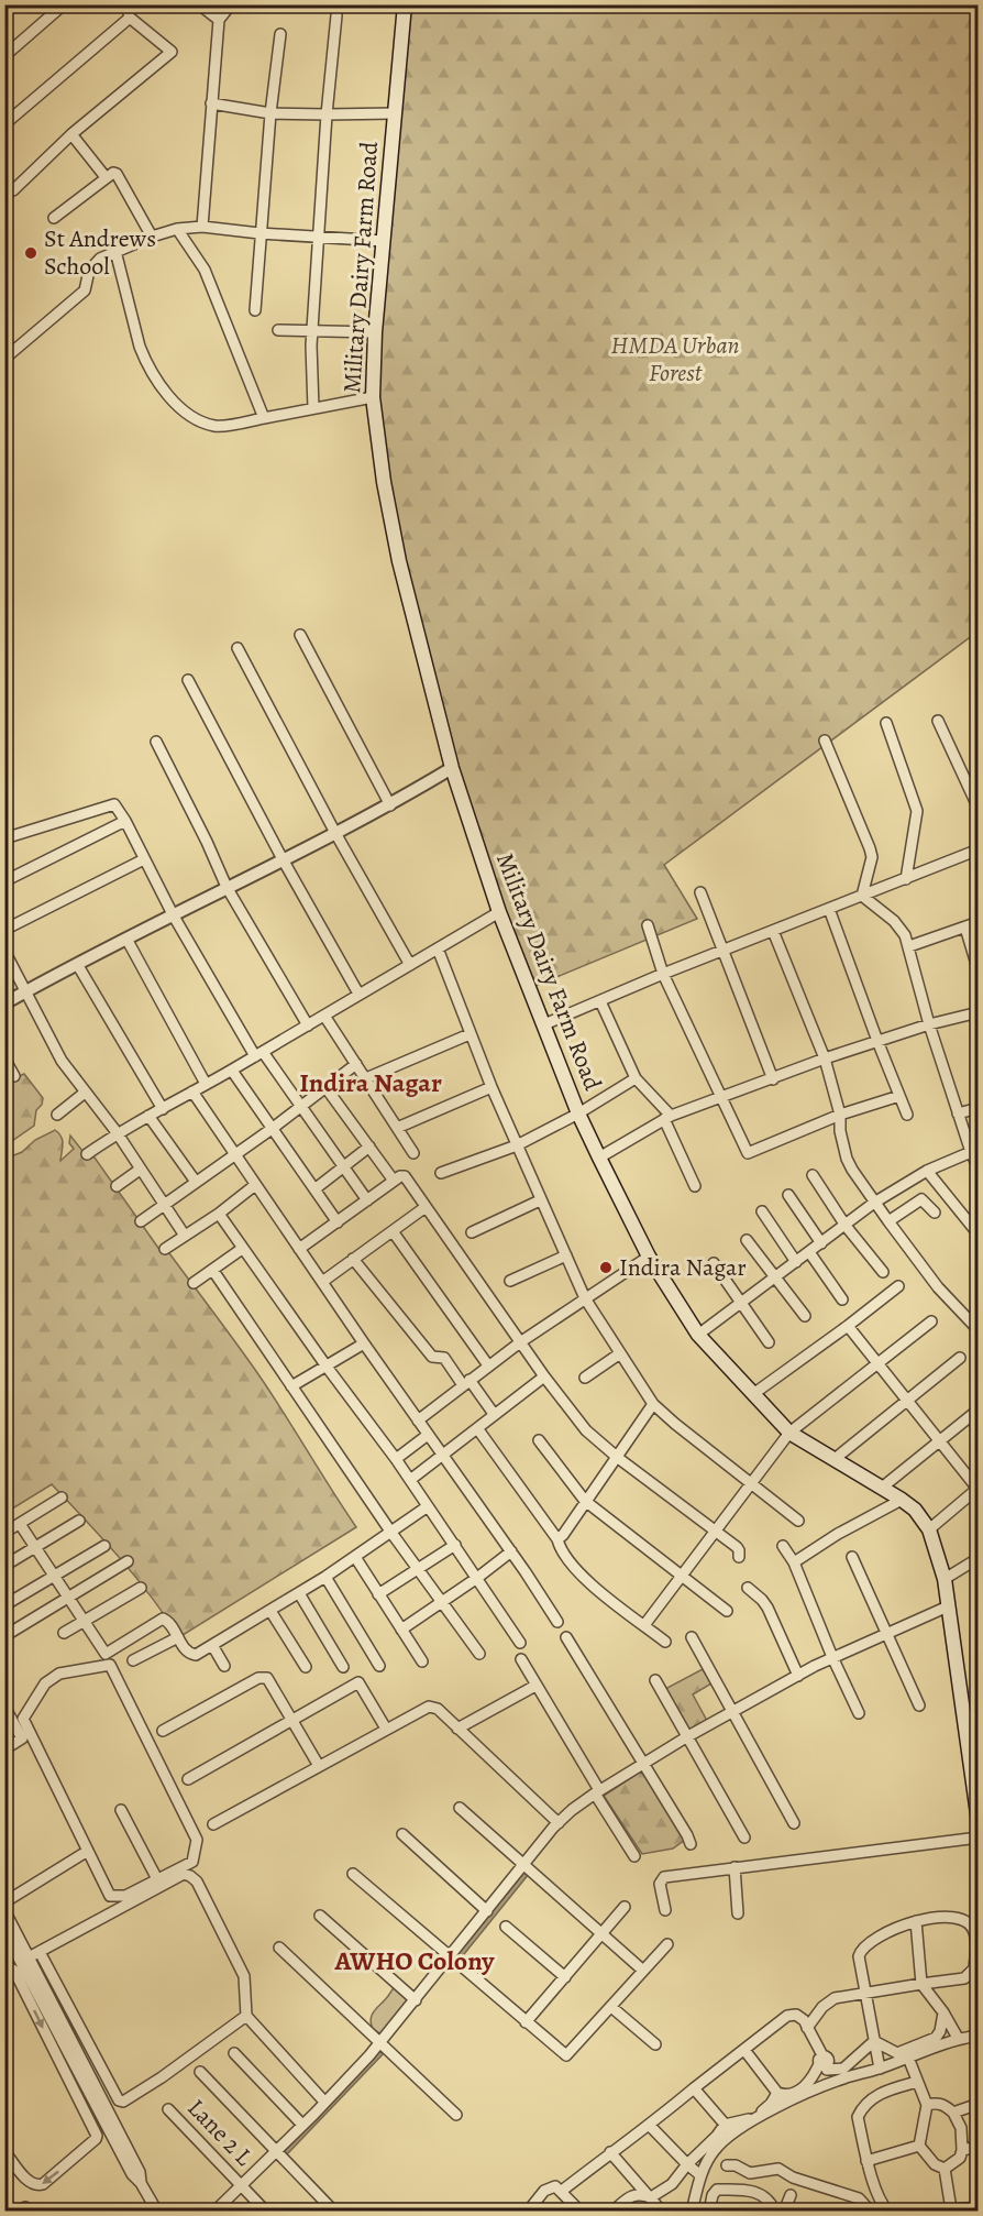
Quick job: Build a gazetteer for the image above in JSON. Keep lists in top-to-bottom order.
{
  "streets": {
    "main road": ["Military Dairy Farm Road"],
    "street": ["Lane 2 L"]
  },
  "districts": ["Indira Nagar", "AWHO Colony"],
  "parks": ["HMDA Urban Forest"],
  "places": ["St Andrews School", "Indira Nagar"]
}
